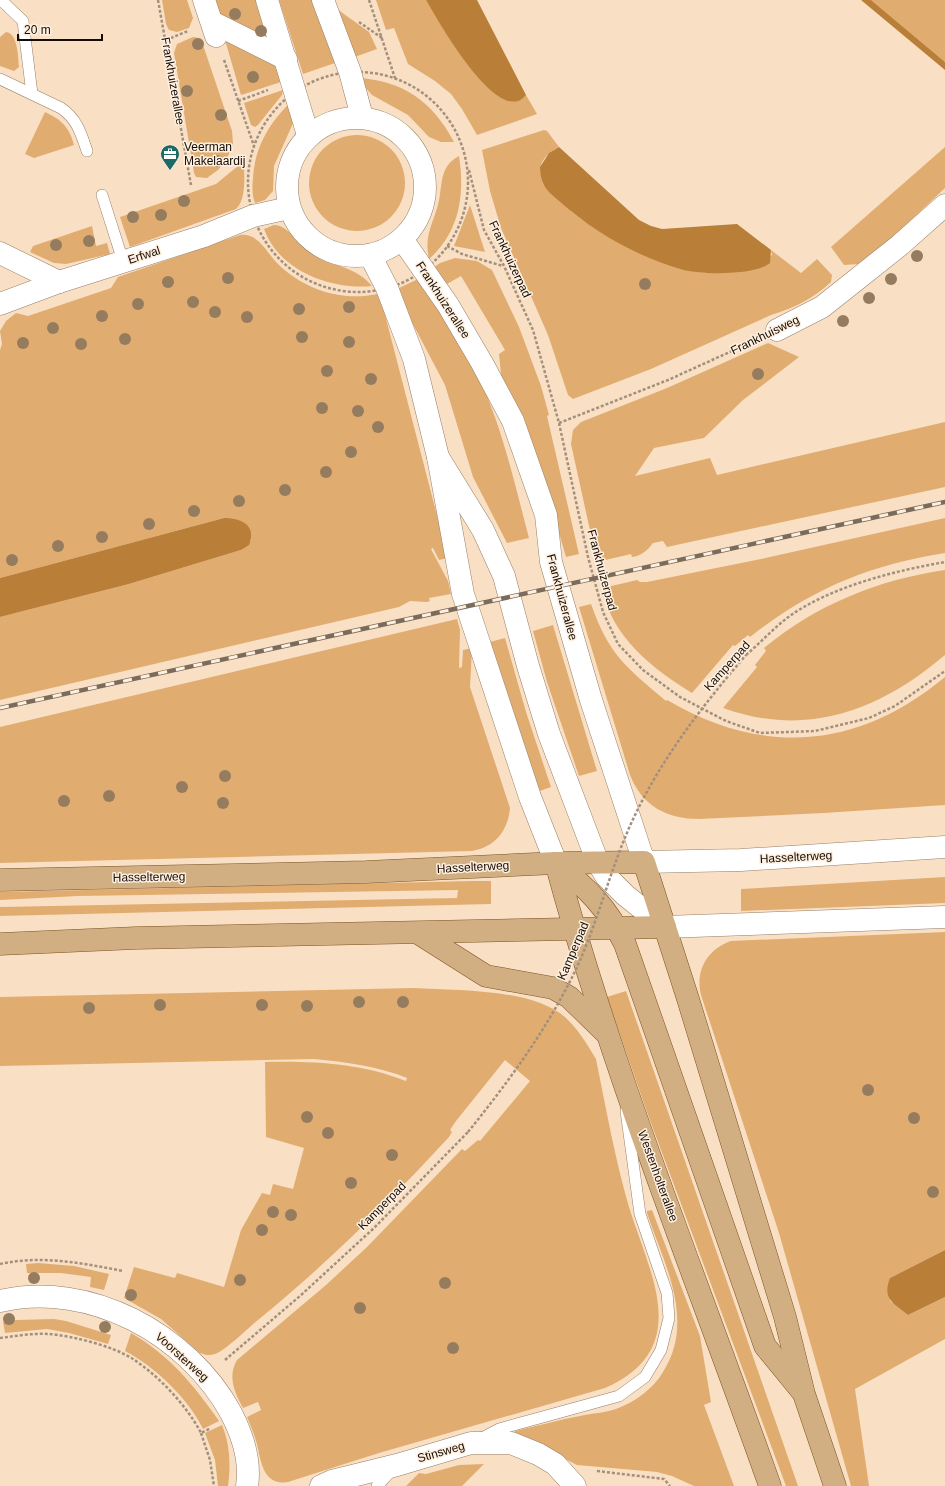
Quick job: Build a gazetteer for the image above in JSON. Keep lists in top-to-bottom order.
{
  "streets": {
    "main road": [
      "Frankhuizerallee",
      "Erfwal",
      "Frankhuisweg",
      "Hasselterweg",
      "Westenholterallee",
      "Voorsterweg",
      "Stinsweg"
    ],
    "path": ["Frankhuizerpad", "Kamperpad"]
  },
  "crossings": [
    ["Frankhuizerallee", "Erfwal"],
    ["Frankhuizerallee", "Hasselterweg"],
    ["Frankhuizerpad", "Frankhuisweg"],
    ["Kamperpad", "Voorsterweg"],
    ["Hasselterweg", "Westenholterallee"]
  ],
  "places": {
    "office": ["Veerman Makelaardij"]
  },
  "scale_bar": "20 m"
}
